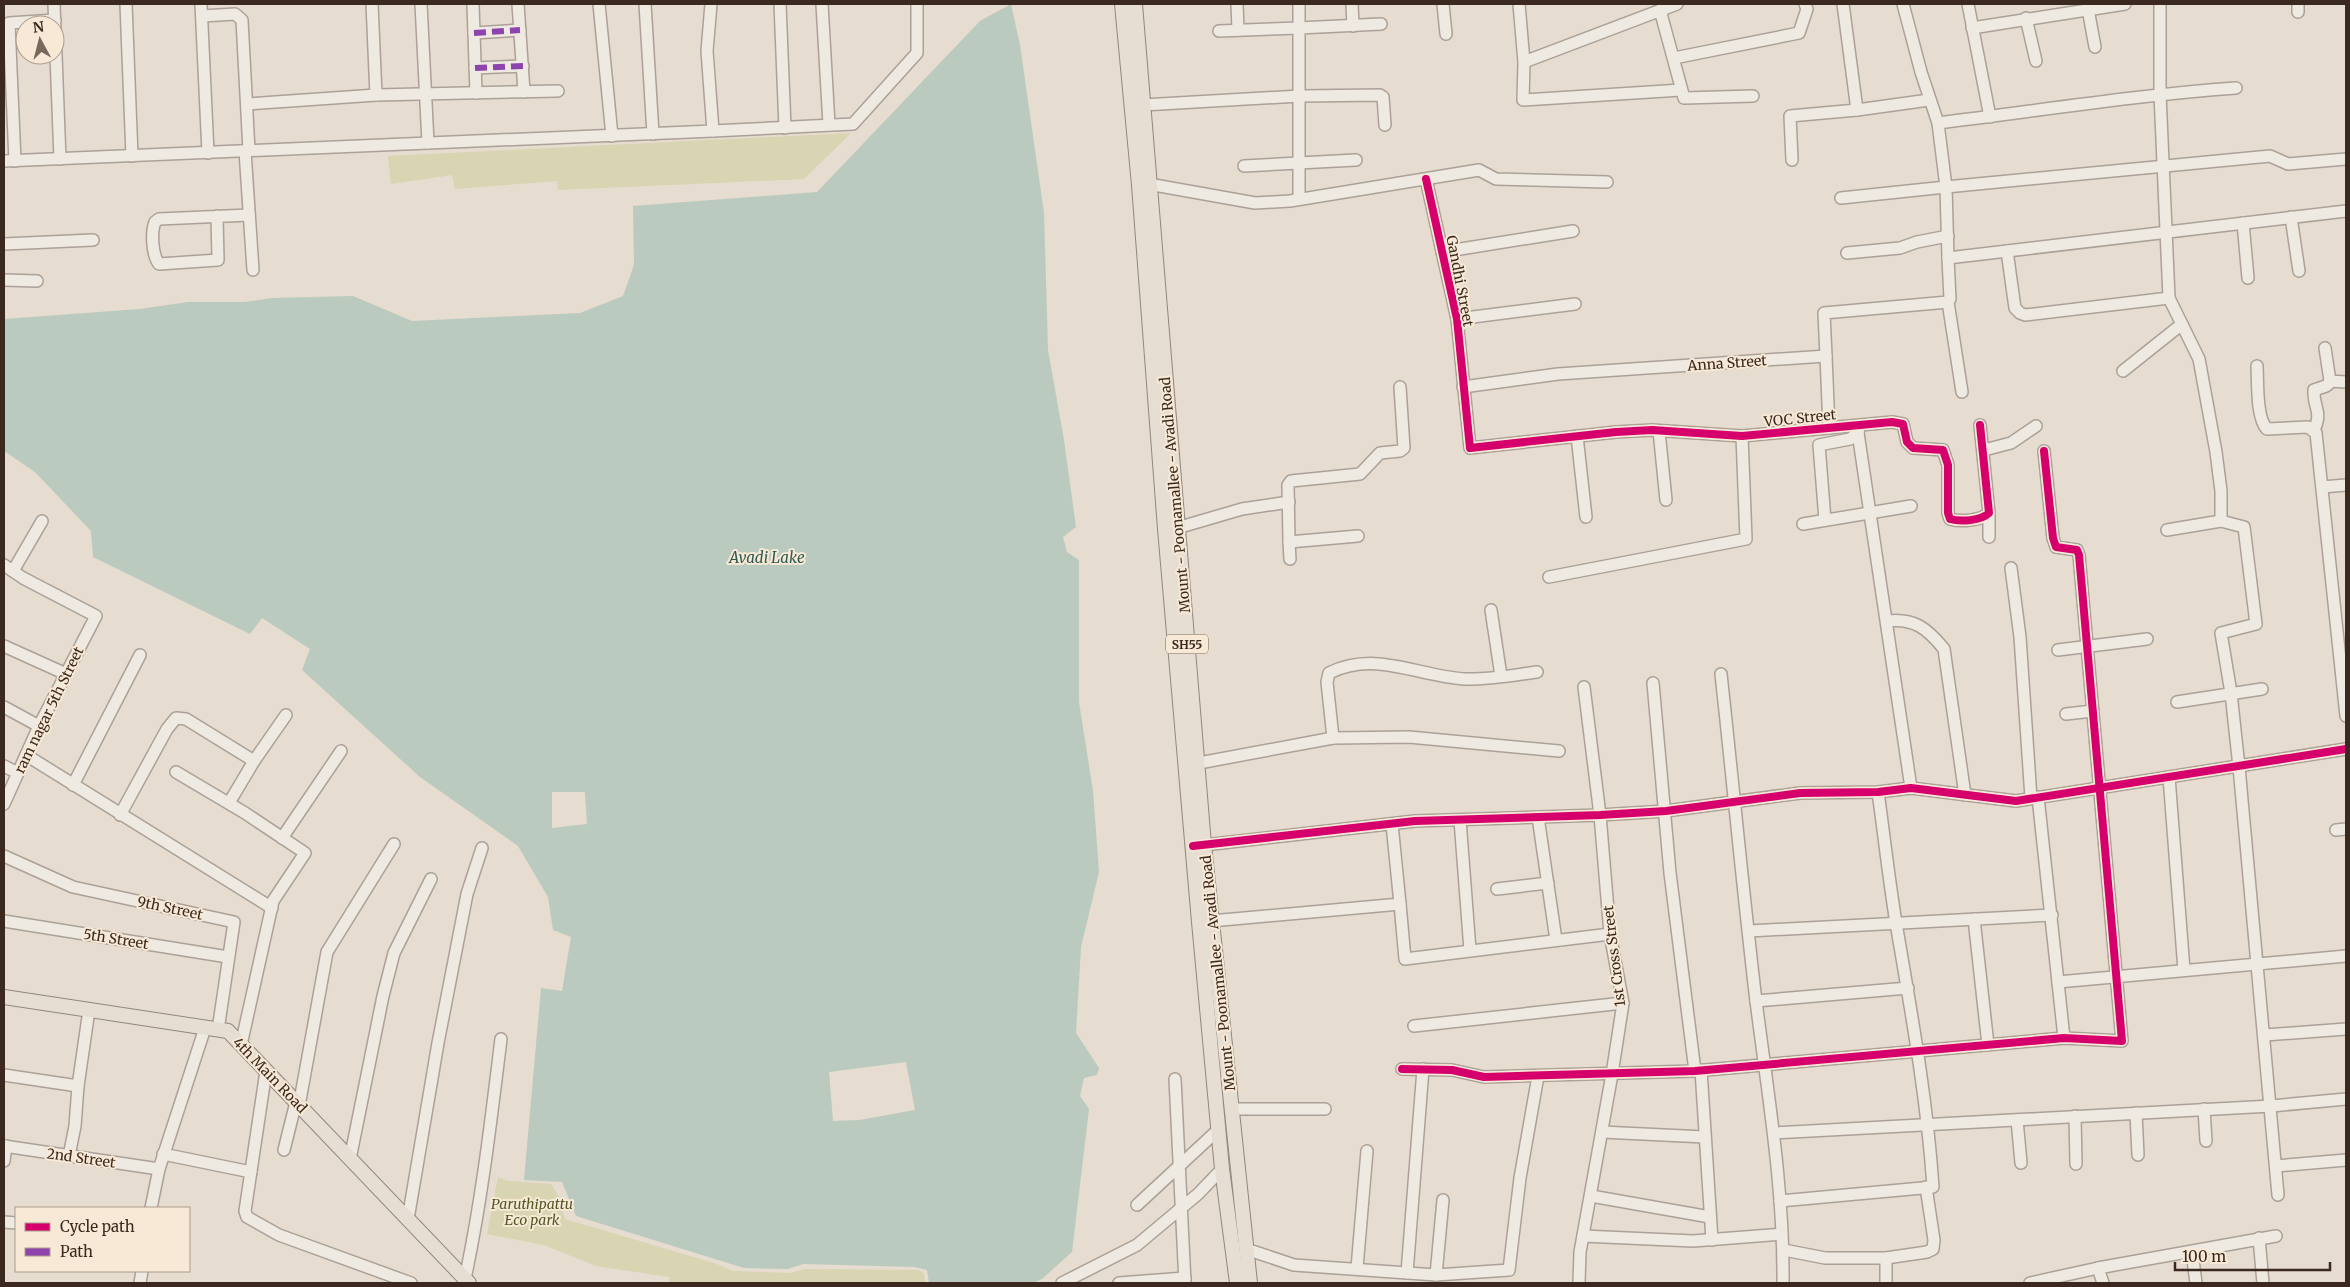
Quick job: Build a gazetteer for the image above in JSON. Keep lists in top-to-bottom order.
{
  "streets": {
    "main road": ["Mount - Poonamallee - Avadi Road", "SH55", "4th Main Road"],
    "street": [
      "Gandhi Street",
      "Anna Street",
      "VOC Street",
      "ram nagar 5th Street",
      "9th Street",
      "5th Street",
      "1st Cross Street",
      "2nd Street"
    ]
  },
  "crossings": [
    ["Gandhi Street", "Anna Street"],
    ["Gandhi Street", "VOC Street"],
    ["9th Street", "5th Street"],
    ["9th Street", "4th Main Road"],
    ["9th Street", "2nd Street"]
  ],
  "water": ["Avadi Lake"],
  "parks": ["Paruthipattu Eco park"],
  "legend": ["Cycle path", "Path"],
  "scale_bar": "100 m",
  "north": "top"
}
